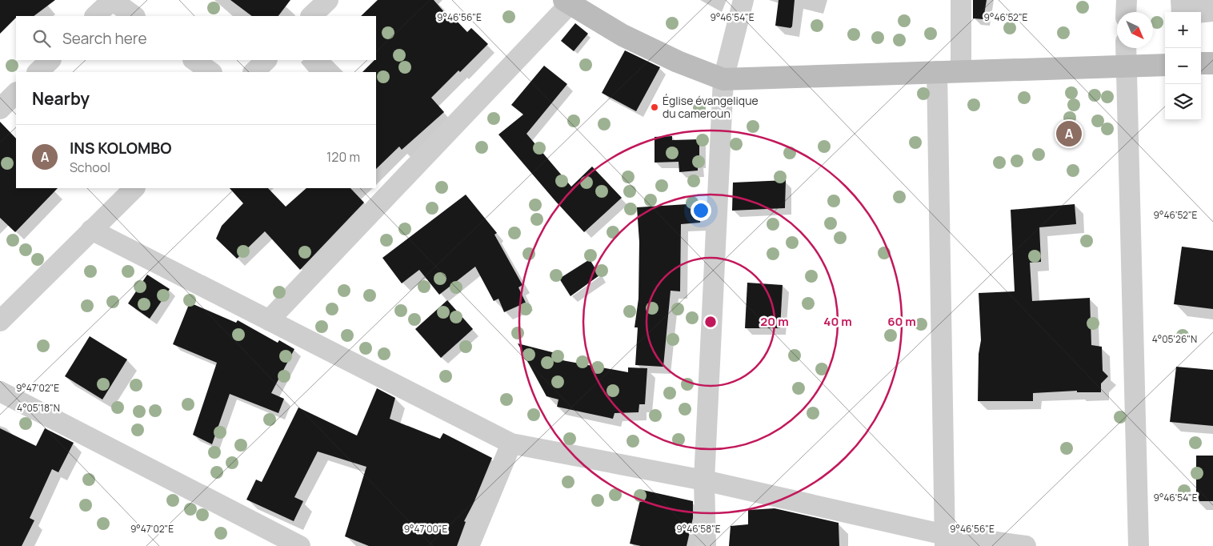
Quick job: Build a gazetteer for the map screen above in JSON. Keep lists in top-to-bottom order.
{
  "places": ["Église évangelique du cameroun"],
  "north": "bottom right",
  "page": {
    "map_buttons": ["+", "−"],
    "search": "Search here",
    "heading": "Nearby",
    "pins": "A",
    "list": [
      {
        "mark": "A",
        "name": "INS KOLOMBO",
        "note": "School",
        "value": "120 m"
      }
    ]
  },
  "coordinates": [
    "9°46'56\"E",
    "9°46'54\"E",
    "9°46'52\"E",
    "4°05'26\"N",
    "9°47'02\"E",
    "4°05'18\"N",
    "9°47'00\"E",
    "9°46'58\"E"
  ],
  "rings": ["20 m", "40 m", "60 m"]
}
